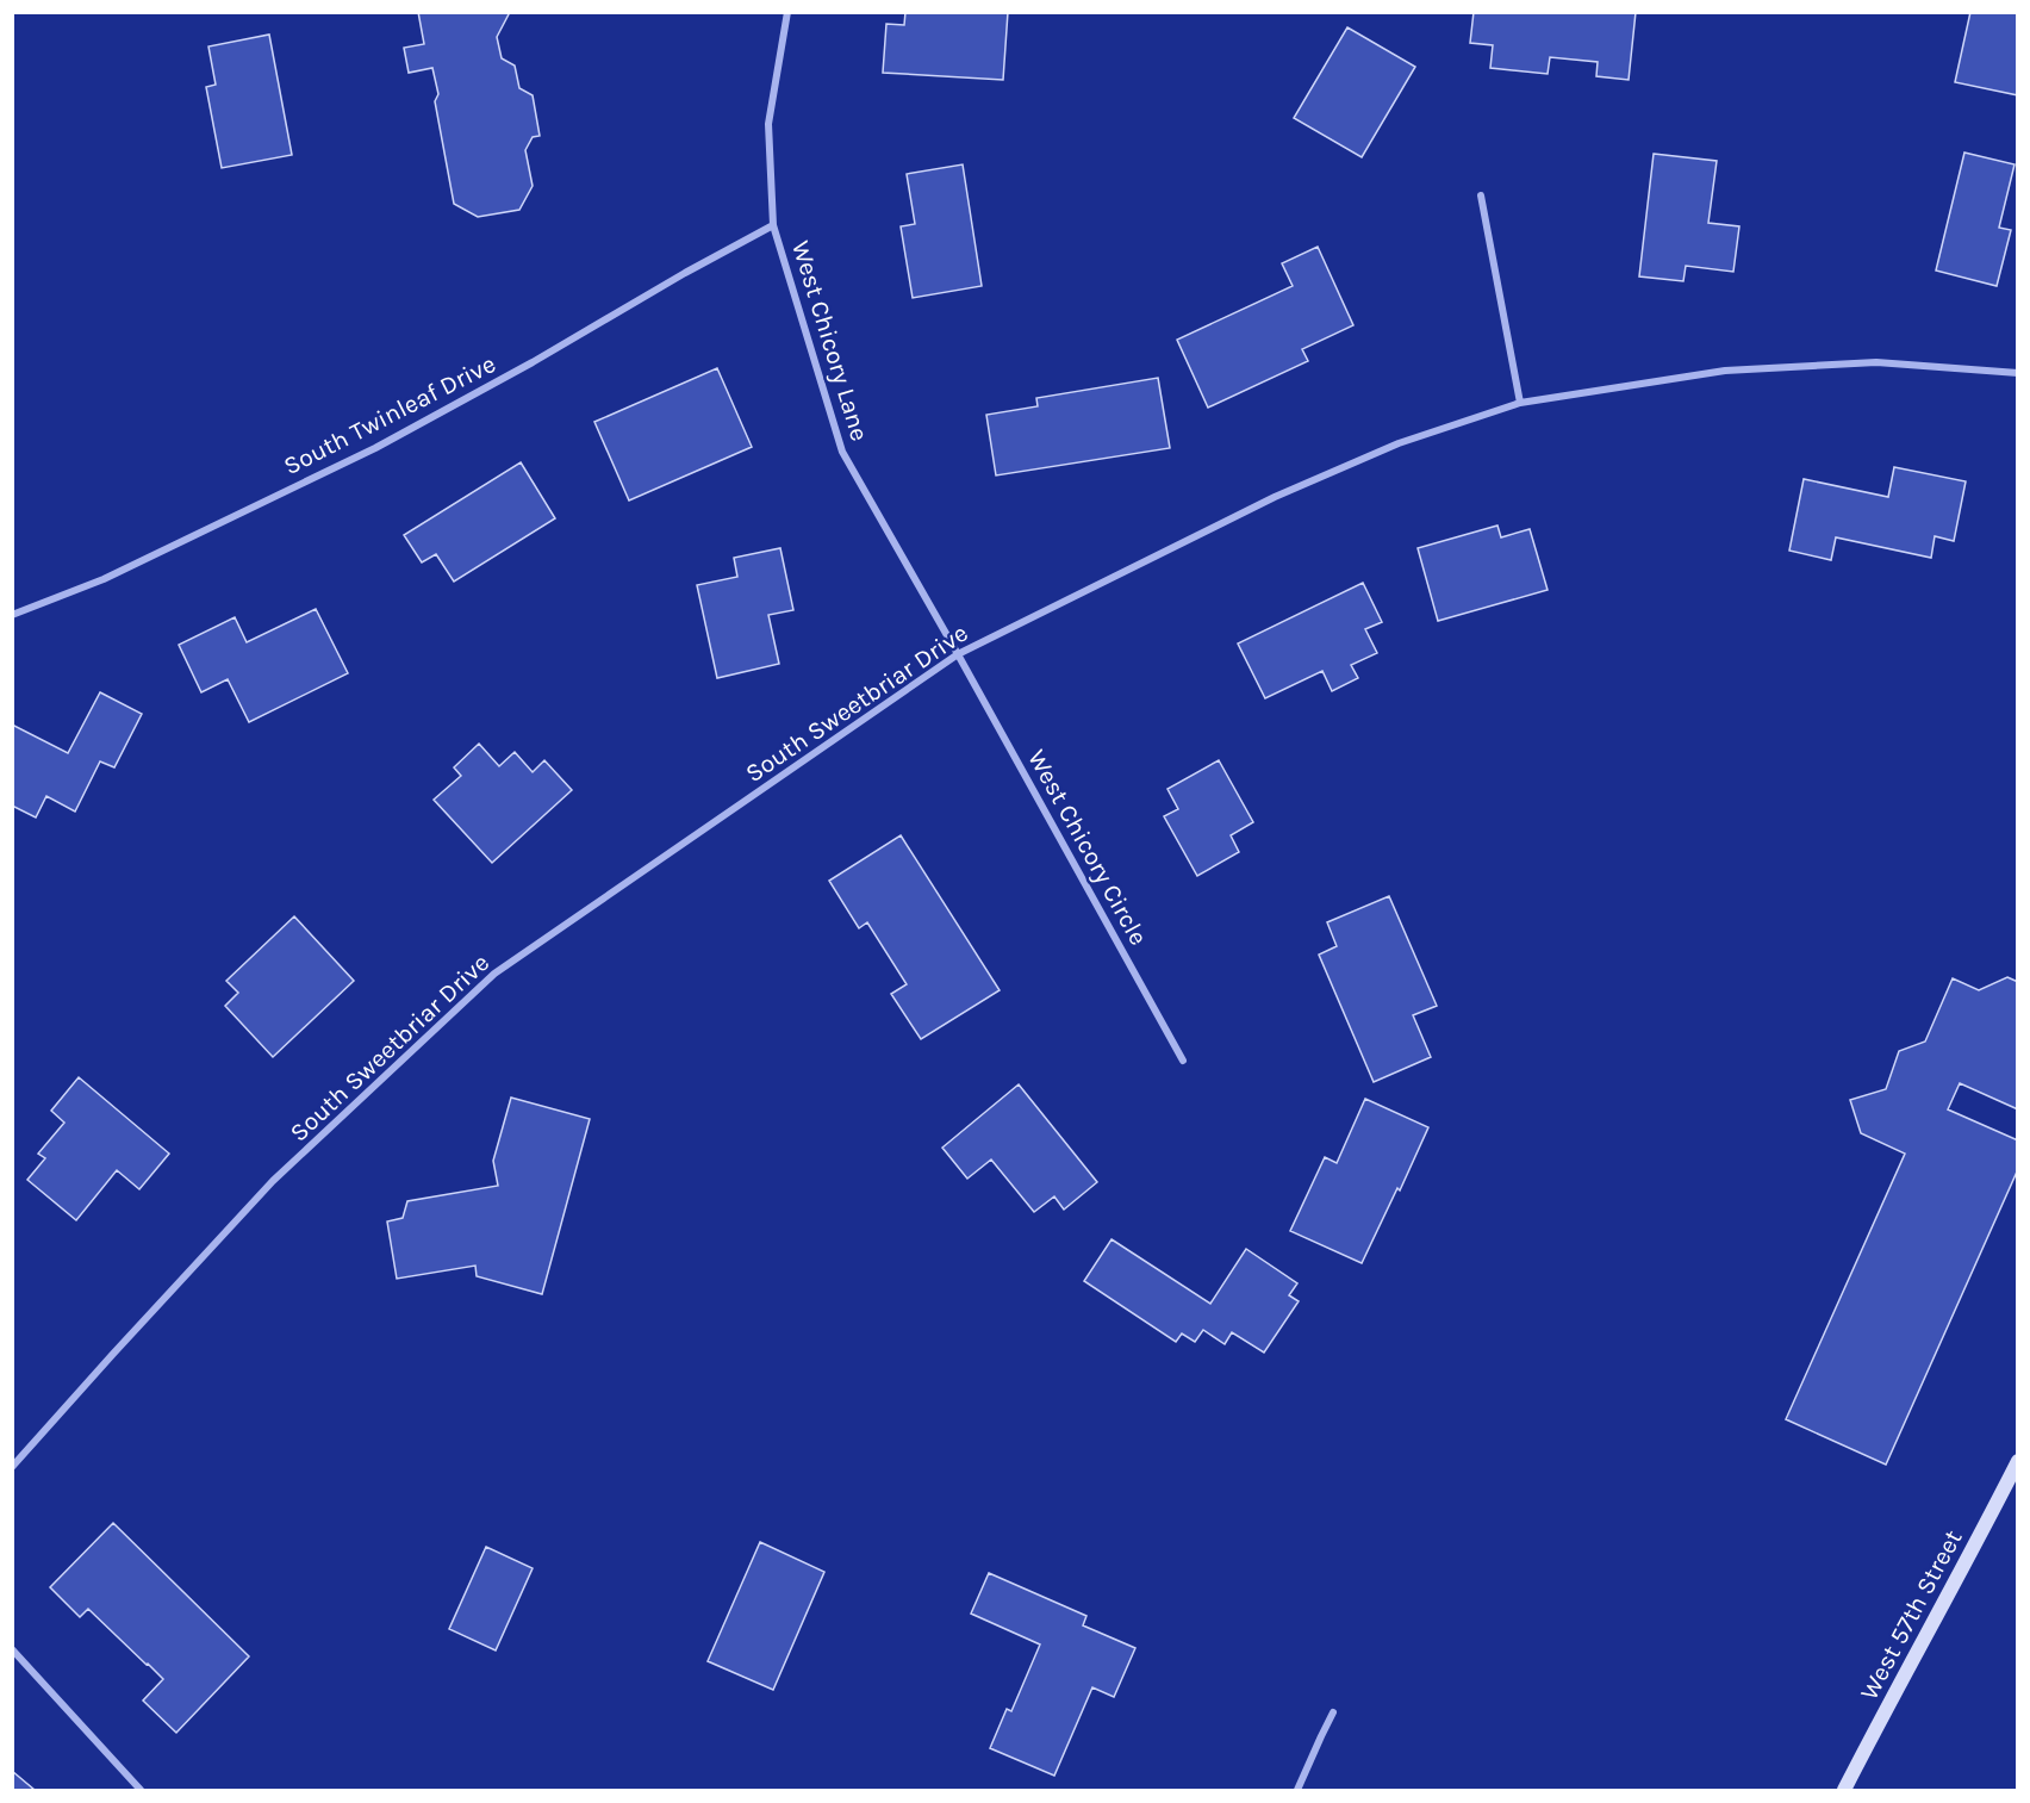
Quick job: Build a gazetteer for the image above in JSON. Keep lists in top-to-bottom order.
{
  "streets": {
    "main road": ["West 57th Street"],
    "street": [
      "West Chicory Lane",
      "South Twinleaf Drive",
      "South Sweetbriar Drive",
      "West Chicory Circle"
    ]
  },
  "crossings": [
    ["West Chicory Lane", "South Twinleaf Drive"],
    ["West Chicory Lane", "South Sweetbriar Drive"],
    ["West Chicory Lane", "West Chicory Circle"],
    ["South Sweetbriar Drive", "West Chicory Circle"]
  ]
}
